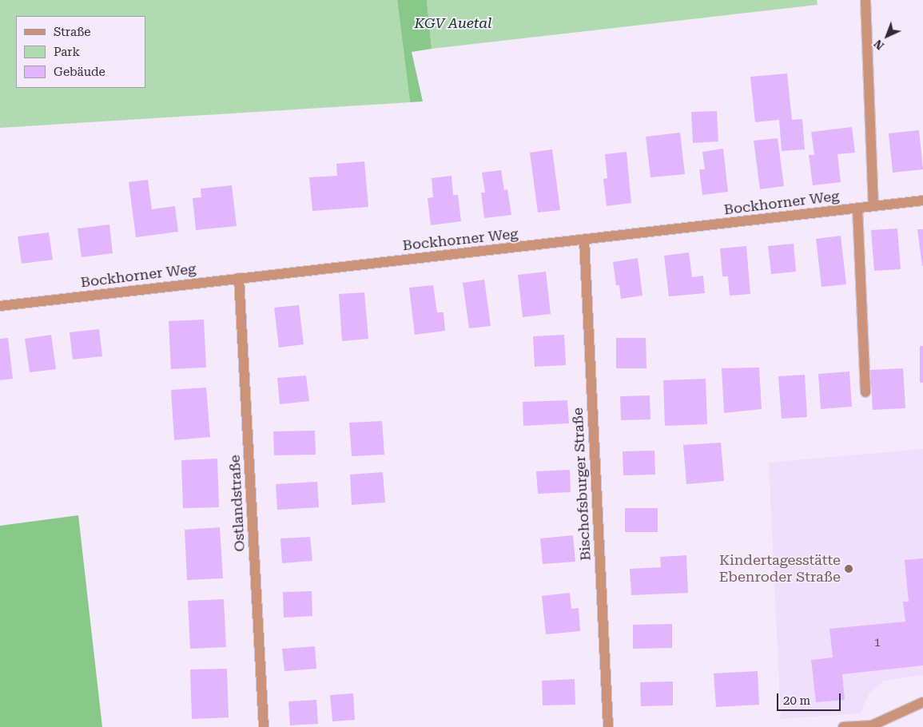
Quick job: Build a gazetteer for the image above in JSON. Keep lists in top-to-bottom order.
{
  "streets": {
    "street": ["Bockhorner Weg", "Bischofsburger Straße", "Ostlandstraße"]
  },
  "crossings": [
    ["Bockhorner Weg", "Bischofsburger Straße"],
    ["Bockhorner Weg", "Ostlandstraße"]
  ],
  "parks": ["KGV Auetal"],
  "places": ["Kindertagesstätte Ebenroder Straße"],
  "house_numbers": ["1"],
  "legend": ["Straße", "Park", "Gebäude"],
  "scale_bar": "20 m",
  "north": "bottom left"
}
